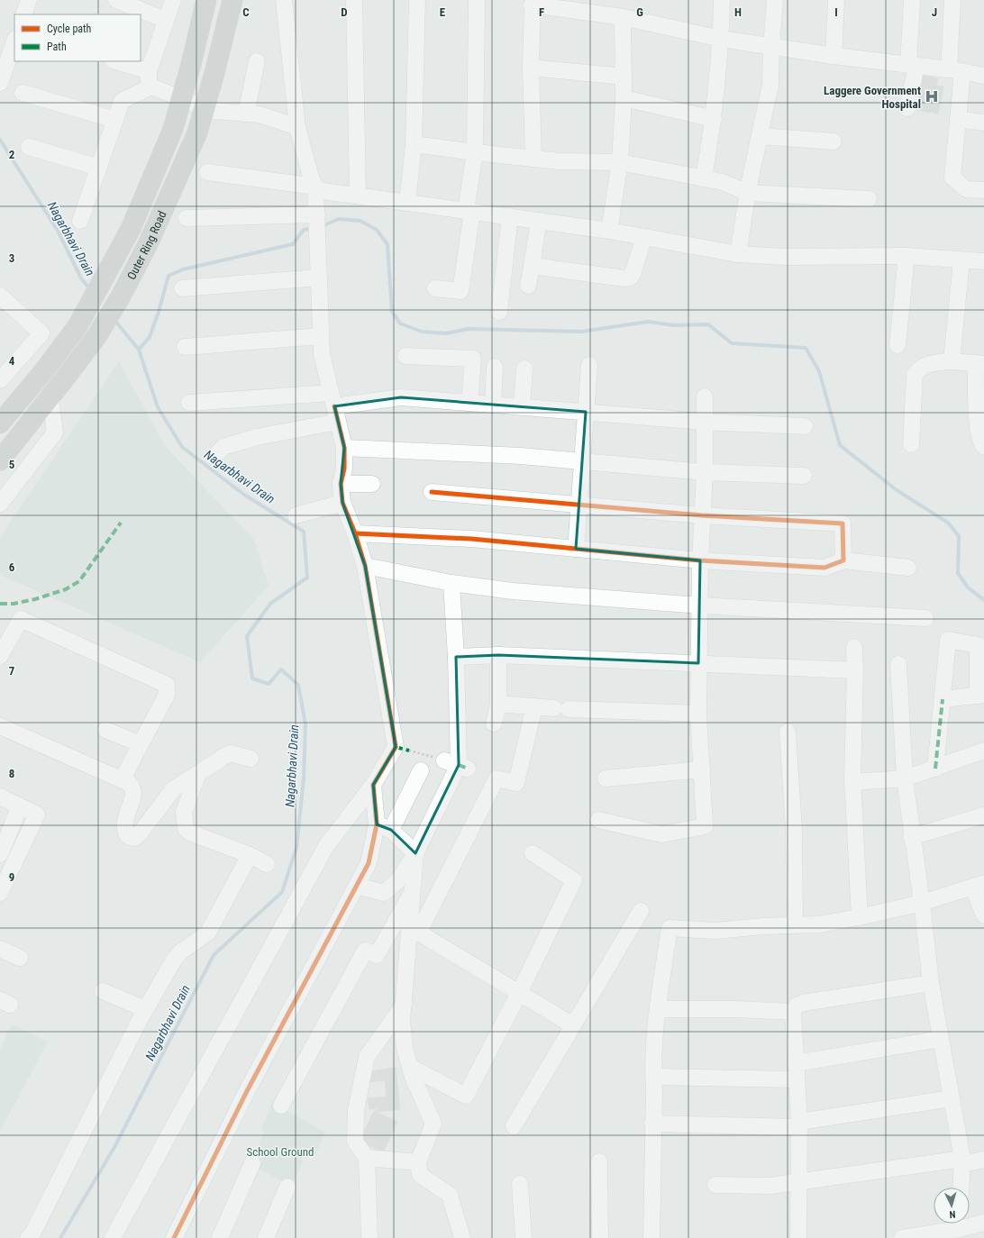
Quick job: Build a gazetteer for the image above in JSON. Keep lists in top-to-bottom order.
{
  "streets": {
    "highway": ["Outer Ring Road"]
  },
  "water": ["Nagarbhavi Drain"],
  "parks": ["School Ground"],
  "places": {
    "hospital": ["Laggere Government Hospital"]
  },
  "legend": ["Cycle path", "Path"],
  "north": "bottom",
  "grid": {
    "columns": [
      "C",
      "D",
      "E",
      "F",
      "G",
      "H",
      "I",
      "J"
    ],
    "rows": [
      "2",
      "3",
      "4",
      "5",
      "6",
      "7",
      "8",
      "9"
    ]
  }
}
